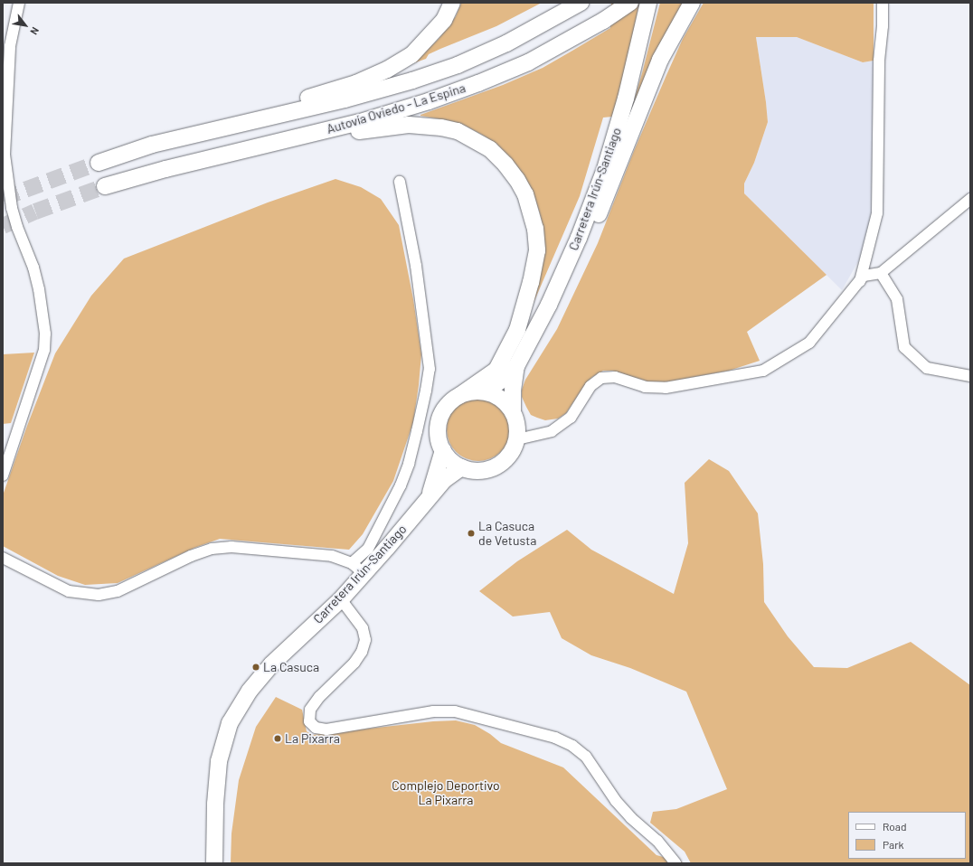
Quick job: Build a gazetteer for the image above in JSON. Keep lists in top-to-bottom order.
{
  "streets": {
    "highway": ["Autovía Oviedo - La Espina", "Carretera Irún-Santiago"]
  },
  "parks": ["Complejo Deportivo La Pixarra"],
  "places": ["La Casuca de Vetusta", "La Casuca", "La Pixarra"],
  "legend": ["Road", "Park"],
  "north": "bottom right"
}
